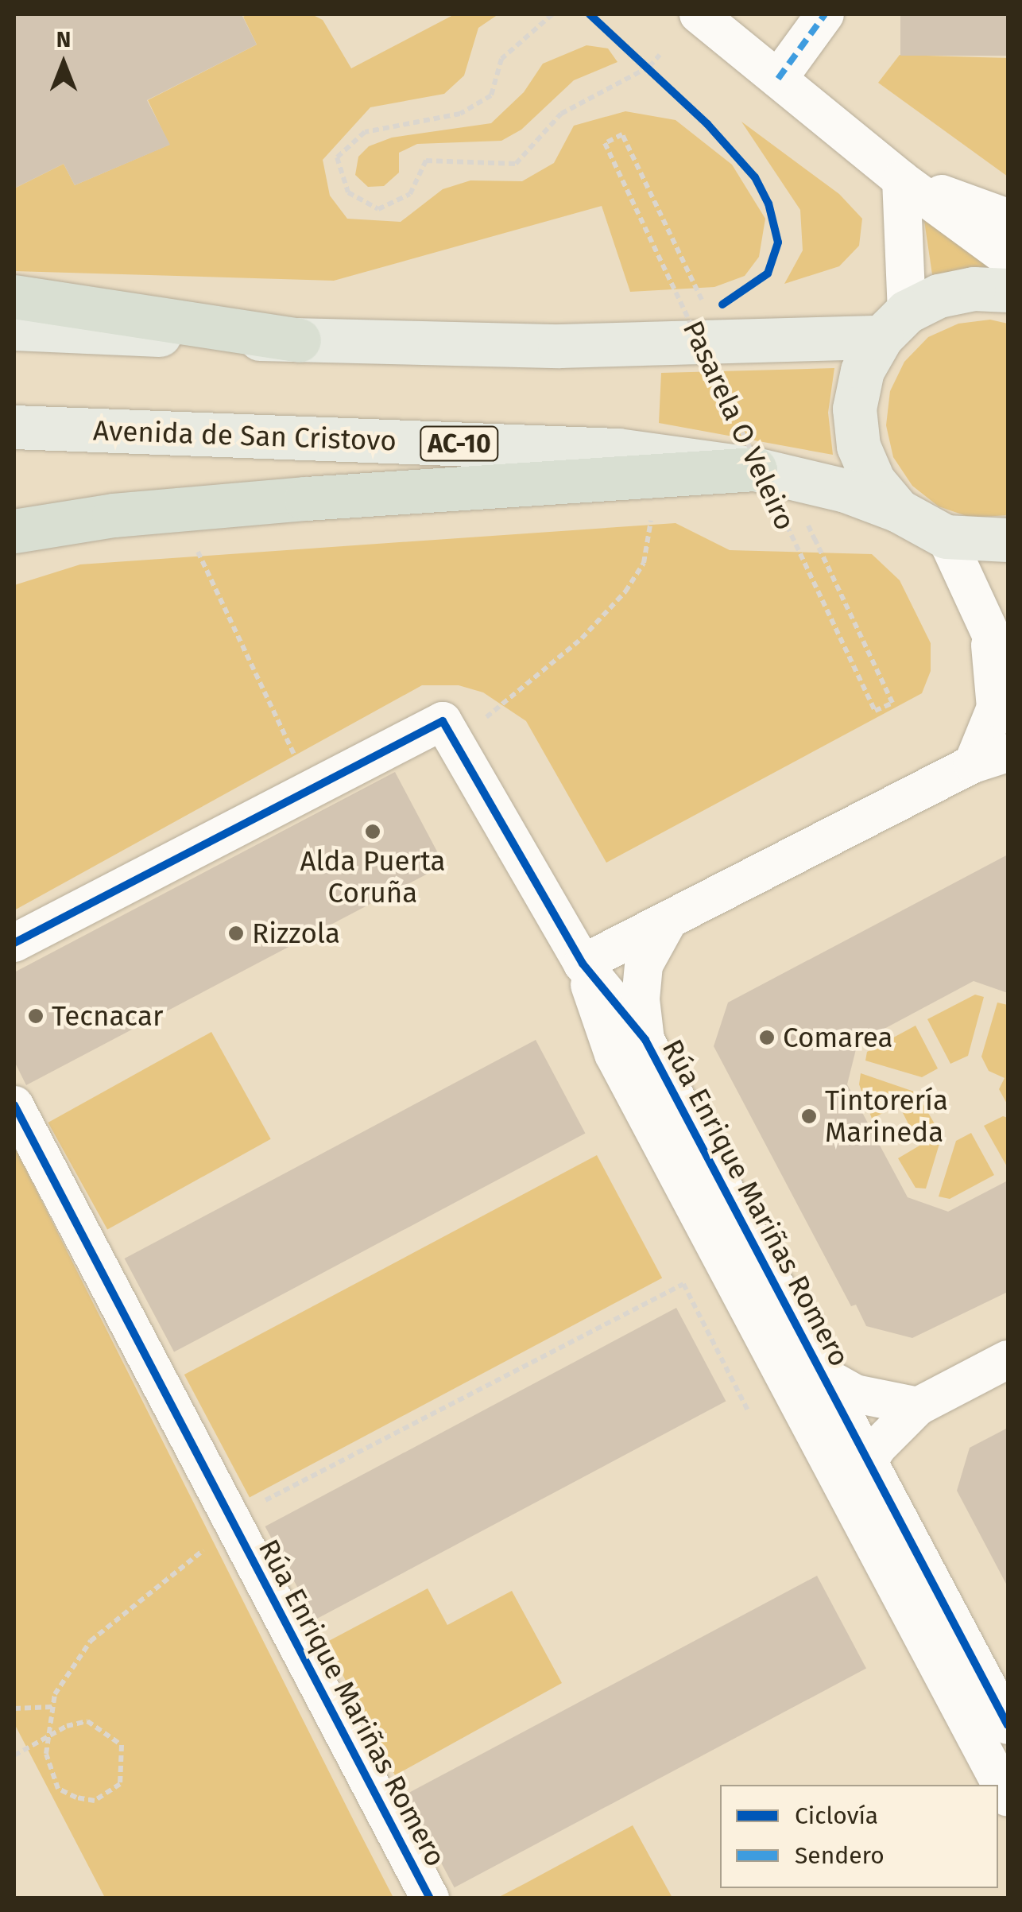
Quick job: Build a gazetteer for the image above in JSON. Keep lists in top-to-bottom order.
{
  "streets": {
    "main road": ["Avenida de San Cristovo", "AC-10"],
    "street": ["Rúa Enrique Mariñas Romero"],
    "path": ["Pasarela O Veleiro"]
  },
  "crossings": [
    ["Avenida de San Cristovo", "AC-10"]
  ],
  "places": [
    "Alda Puerta Coruña",
    "Rizzola",
    "Tecnacar",
    "Comarea",
    "Tintorería Marineda"
  ],
  "legend": ["Ciclovía", "Sendero"],
  "north": "top"
}
